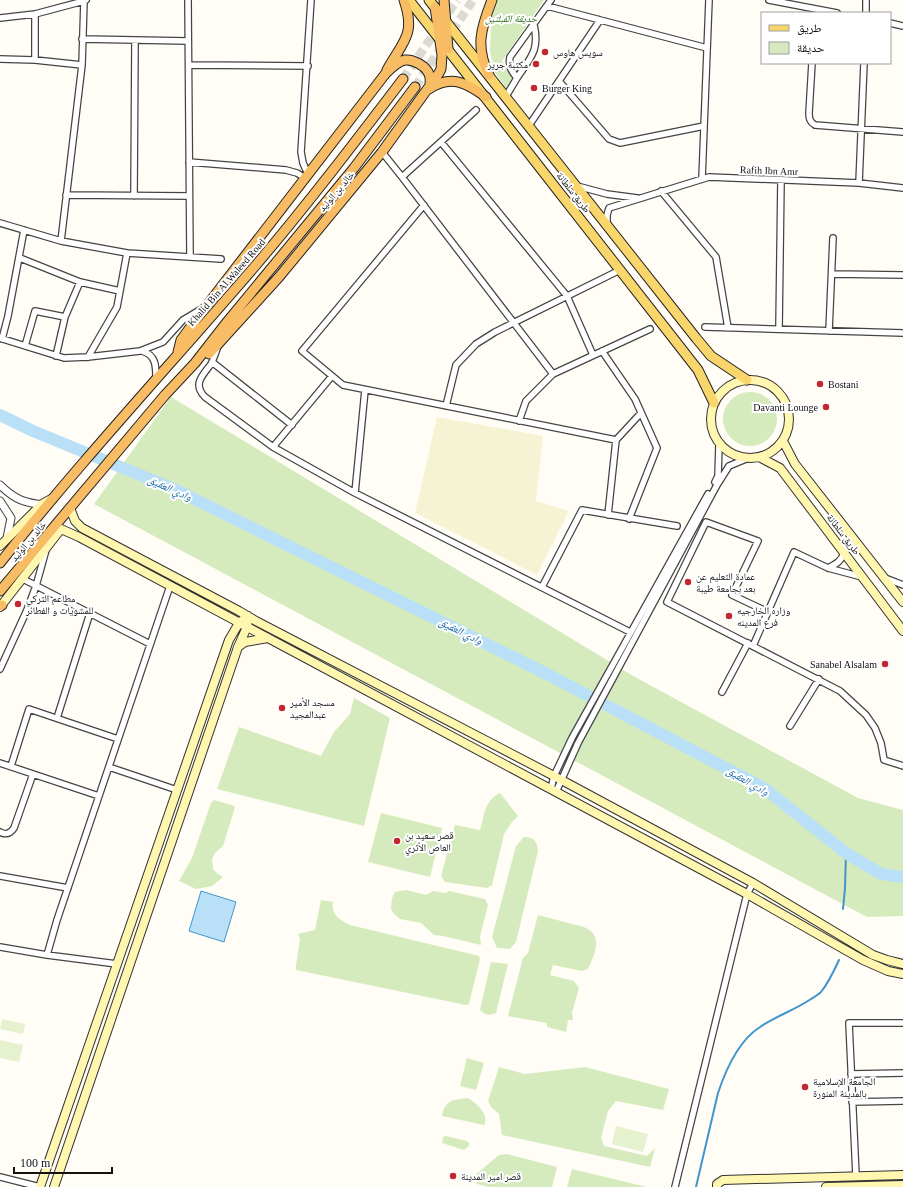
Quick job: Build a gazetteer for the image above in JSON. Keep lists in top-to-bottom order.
{
  "streets": {
    "highway": ["خالد بن الوليد", "Khalid Bin Al Waleed Road"],
    "main road": ["طريق سلطانة"],
    "street": ["Rafih Ibn Amr"]
  },
  "crossings": [
    ["Rafih Ibn Amr", "طريق سلطانة"],
    ["خالد بن الوليد", "طريق سلطانة"],
    ["خالد بن الوليد", "Khalid Bin Al Waleed Road"]
  ],
  "water": ["وادي العقيق"],
  "parks": ["حدیقة القبلتین"],
  "places": [
    "سويس هاوس",
    "مكتبة جرير",
    "Burger King",
    "Bostani",
    "Davanti Lounge",
    "عمادة التعليم عن بعد بجامعة طيبة",
    "مطاعم التركي للمشويات و الفطائر",
    "وزاره الخارجيه فرع المدينه",
    "Sanabel Alsalam",
    "مسجد الأمير عبدالمجيد",
    "قصر سعيد بن العاص الأثري",
    "الجامعة الإسلامية بالمدينة المنورة",
    "قصر امير المدينة"
  ],
  "legend": ["طريق", "حديقة"],
  "scale_bar": "100 m"
}
